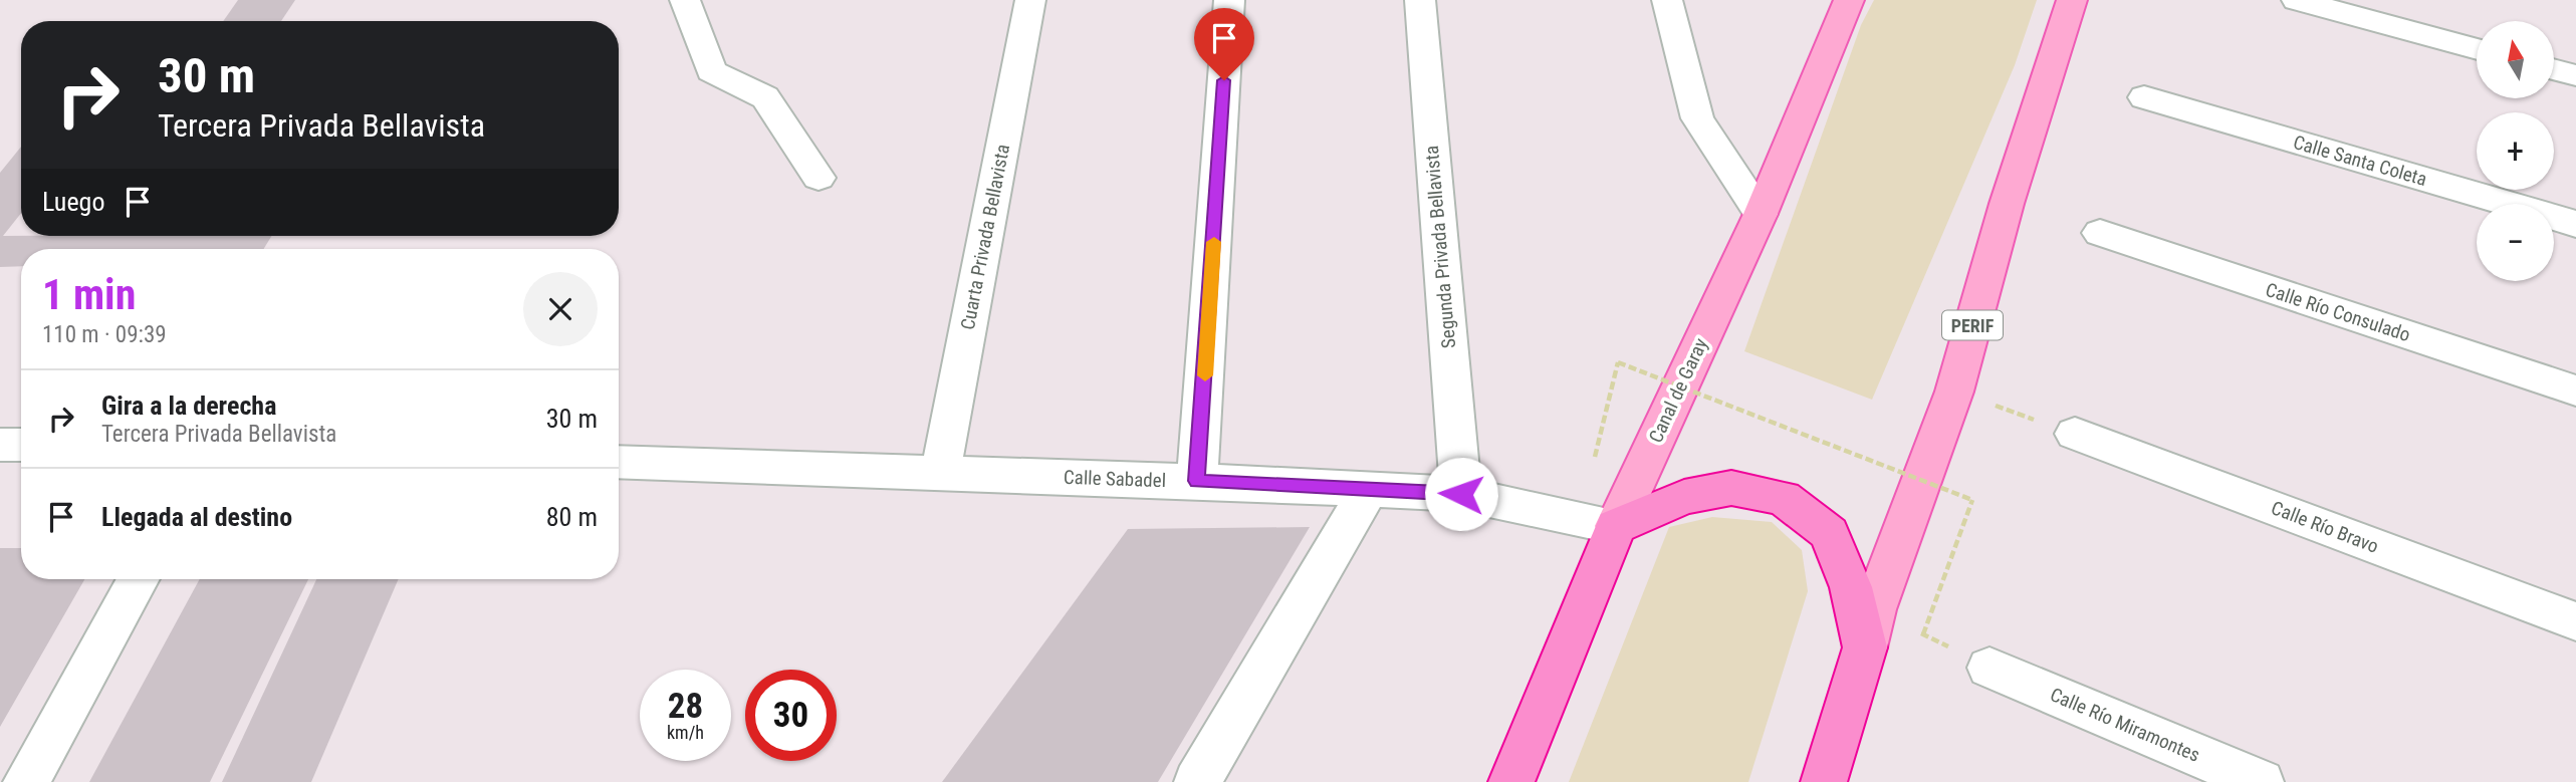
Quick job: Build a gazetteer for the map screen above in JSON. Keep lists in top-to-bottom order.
{
  "streets": {
    "highway": ["PERIF", "Canal de Garay"],
    "street": [
      "Calle Santa Coleta",
      "Cuarta Privada Bellavista",
      "Segunda Privada Bellavista",
      "Calle Río Consulado",
      "Calle Sabadel",
      "Calle Río Bravo",
      "Calle Río Miramontes"
    ]
  },
  "crossings": [
    ["Cuarta Privada Bellavista", "Calle Sabadel"],
    ["Segunda Privada Bellavista", "Calle Sabadel"],
    ["Canal de Garay", "Calle Sabadel"]
  ],
  "north": "top",
  "page": {
    "map_buttons": ["+", "−"],
    "turn": ["30 m", "Tercera Privada Bellavista"],
    "then": "Luego",
    "heading": ["1 min", "110 m · 09:39"],
    "list": [
      {
        "name": "Gira a la derecha",
        "note": "Tercera Privada Bellavista",
        "value": "30 m"
      },
      {
        "name": "Llegada al destino",
        "value": "80 m"
      }
    ],
    "speed": "28 km/h",
    "limit": "30"
  }
}
